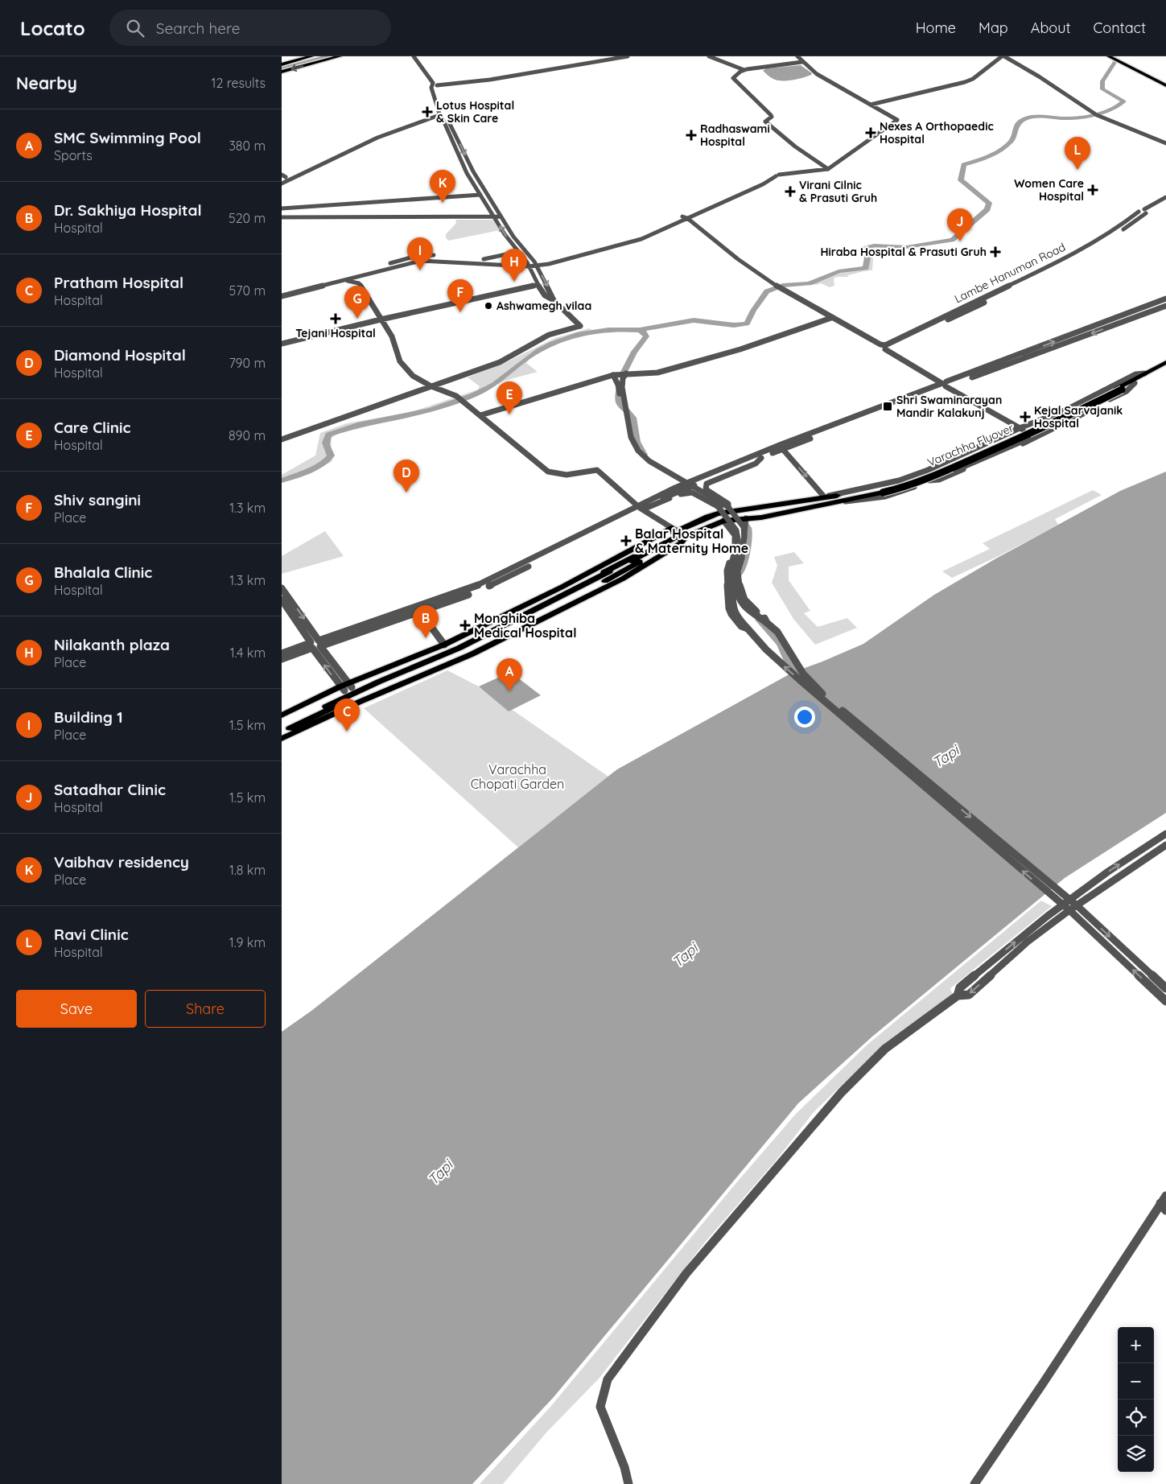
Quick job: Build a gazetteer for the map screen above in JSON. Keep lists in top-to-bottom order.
{
  "streets": {
    "main road": ["Varachha Flyover"],
    "street": ["Lambe Hanuman Road"]
  },
  "water": ["Tapi"],
  "parks": ["Varachha Chopati Garden"],
  "places": {
    "health": [
      "Lotus Hospital & Skin Care",
      "Nexes A Orthopaedic Hospital",
      "Radhaswami Hospital",
      "Women Care Hospital",
      "Virani Cilnic & Prasuti Gruh",
      "Hiraba Hospital & Prasuti Gruh",
      "Tejani Hospital",
      "Kejal Sarvajanik Hospital",
      "Balar Hospital & Maternity Home",
      "Monghiba Medical Hospital"
    ],
    "other": ["Ashwamegh vilaa"],
    "transit": ["Shri Swaminarayan Mandir Kalakunj"]
  },
  "page": {
    "header": "Locato",
    "search": "Search here",
    "nav": [
      "Home",
      "Map",
      "About",
      "Contact"
    ],
    "heading": ["Nearby", "12 results"],
    "list": [
      {
        "mark": "A",
        "name": "SMC Swimming Pool",
        "note": "Sports",
        "value": "380 m"
      },
      {
        "mark": "B",
        "name": "Dr. Sakhiya Hospital",
        "note": "Hospital",
        "value": "520 m"
      },
      {
        "mark": "C",
        "name": "Pratham Hospital",
        "note": "Hospital",
        "value": "570 m"
      },
      {
        "mark": "D",
        "name": "Diamond Hospital",
        "note": "Hospital",
        "value": "790 m"
      },
      {
        "mark": "E",
        "name": "Care Clinic",
        "note": "Hospital",
        "value": "890 m"
      },
      {
        "mark": "F",
        "name": "Shiv sangini",
        "note": "Place",
        "value": "1.3 km"
      },
      {
        "mark": "G",
        "name": "Bhalala Clinic",
        "note": "Hospital",
        "value": "1.3 km"
      },
      {
        "mark": "H",
        "name": "Nilakanth plaza",
        "note": "Place",
        "value": "1.4 km"
      },
      {
        "mark": "I",
        "name": "Building 1",
        "note": "Place",
        "value": "1.5 km"
      },
      {
        "mark": "J",
        "name": "Satadhar Clinic",
        "note": "Hospital",
        "value": "1.5 km"
      },
      {
        "mark": "K",
        "name": "Vaibhav residency",
        "note": "Place",
        "value": "1.8 km"
      },
      {
        "mark": "L",
        "name": "Ravi Clinic",
        "note": "Hospital",
        "value": "1.9 km"
      }
    ],
    "pins": [
      "L",
      "K",
      "J",
      "I",
      "H",
      "F",
      "G",
      "E",
      "D",
      "B",
      "A",
      "C"
    ],
    "buttons": ["Save", "Share"],
    "map_buttons": ["+", "−"]
  }
}
